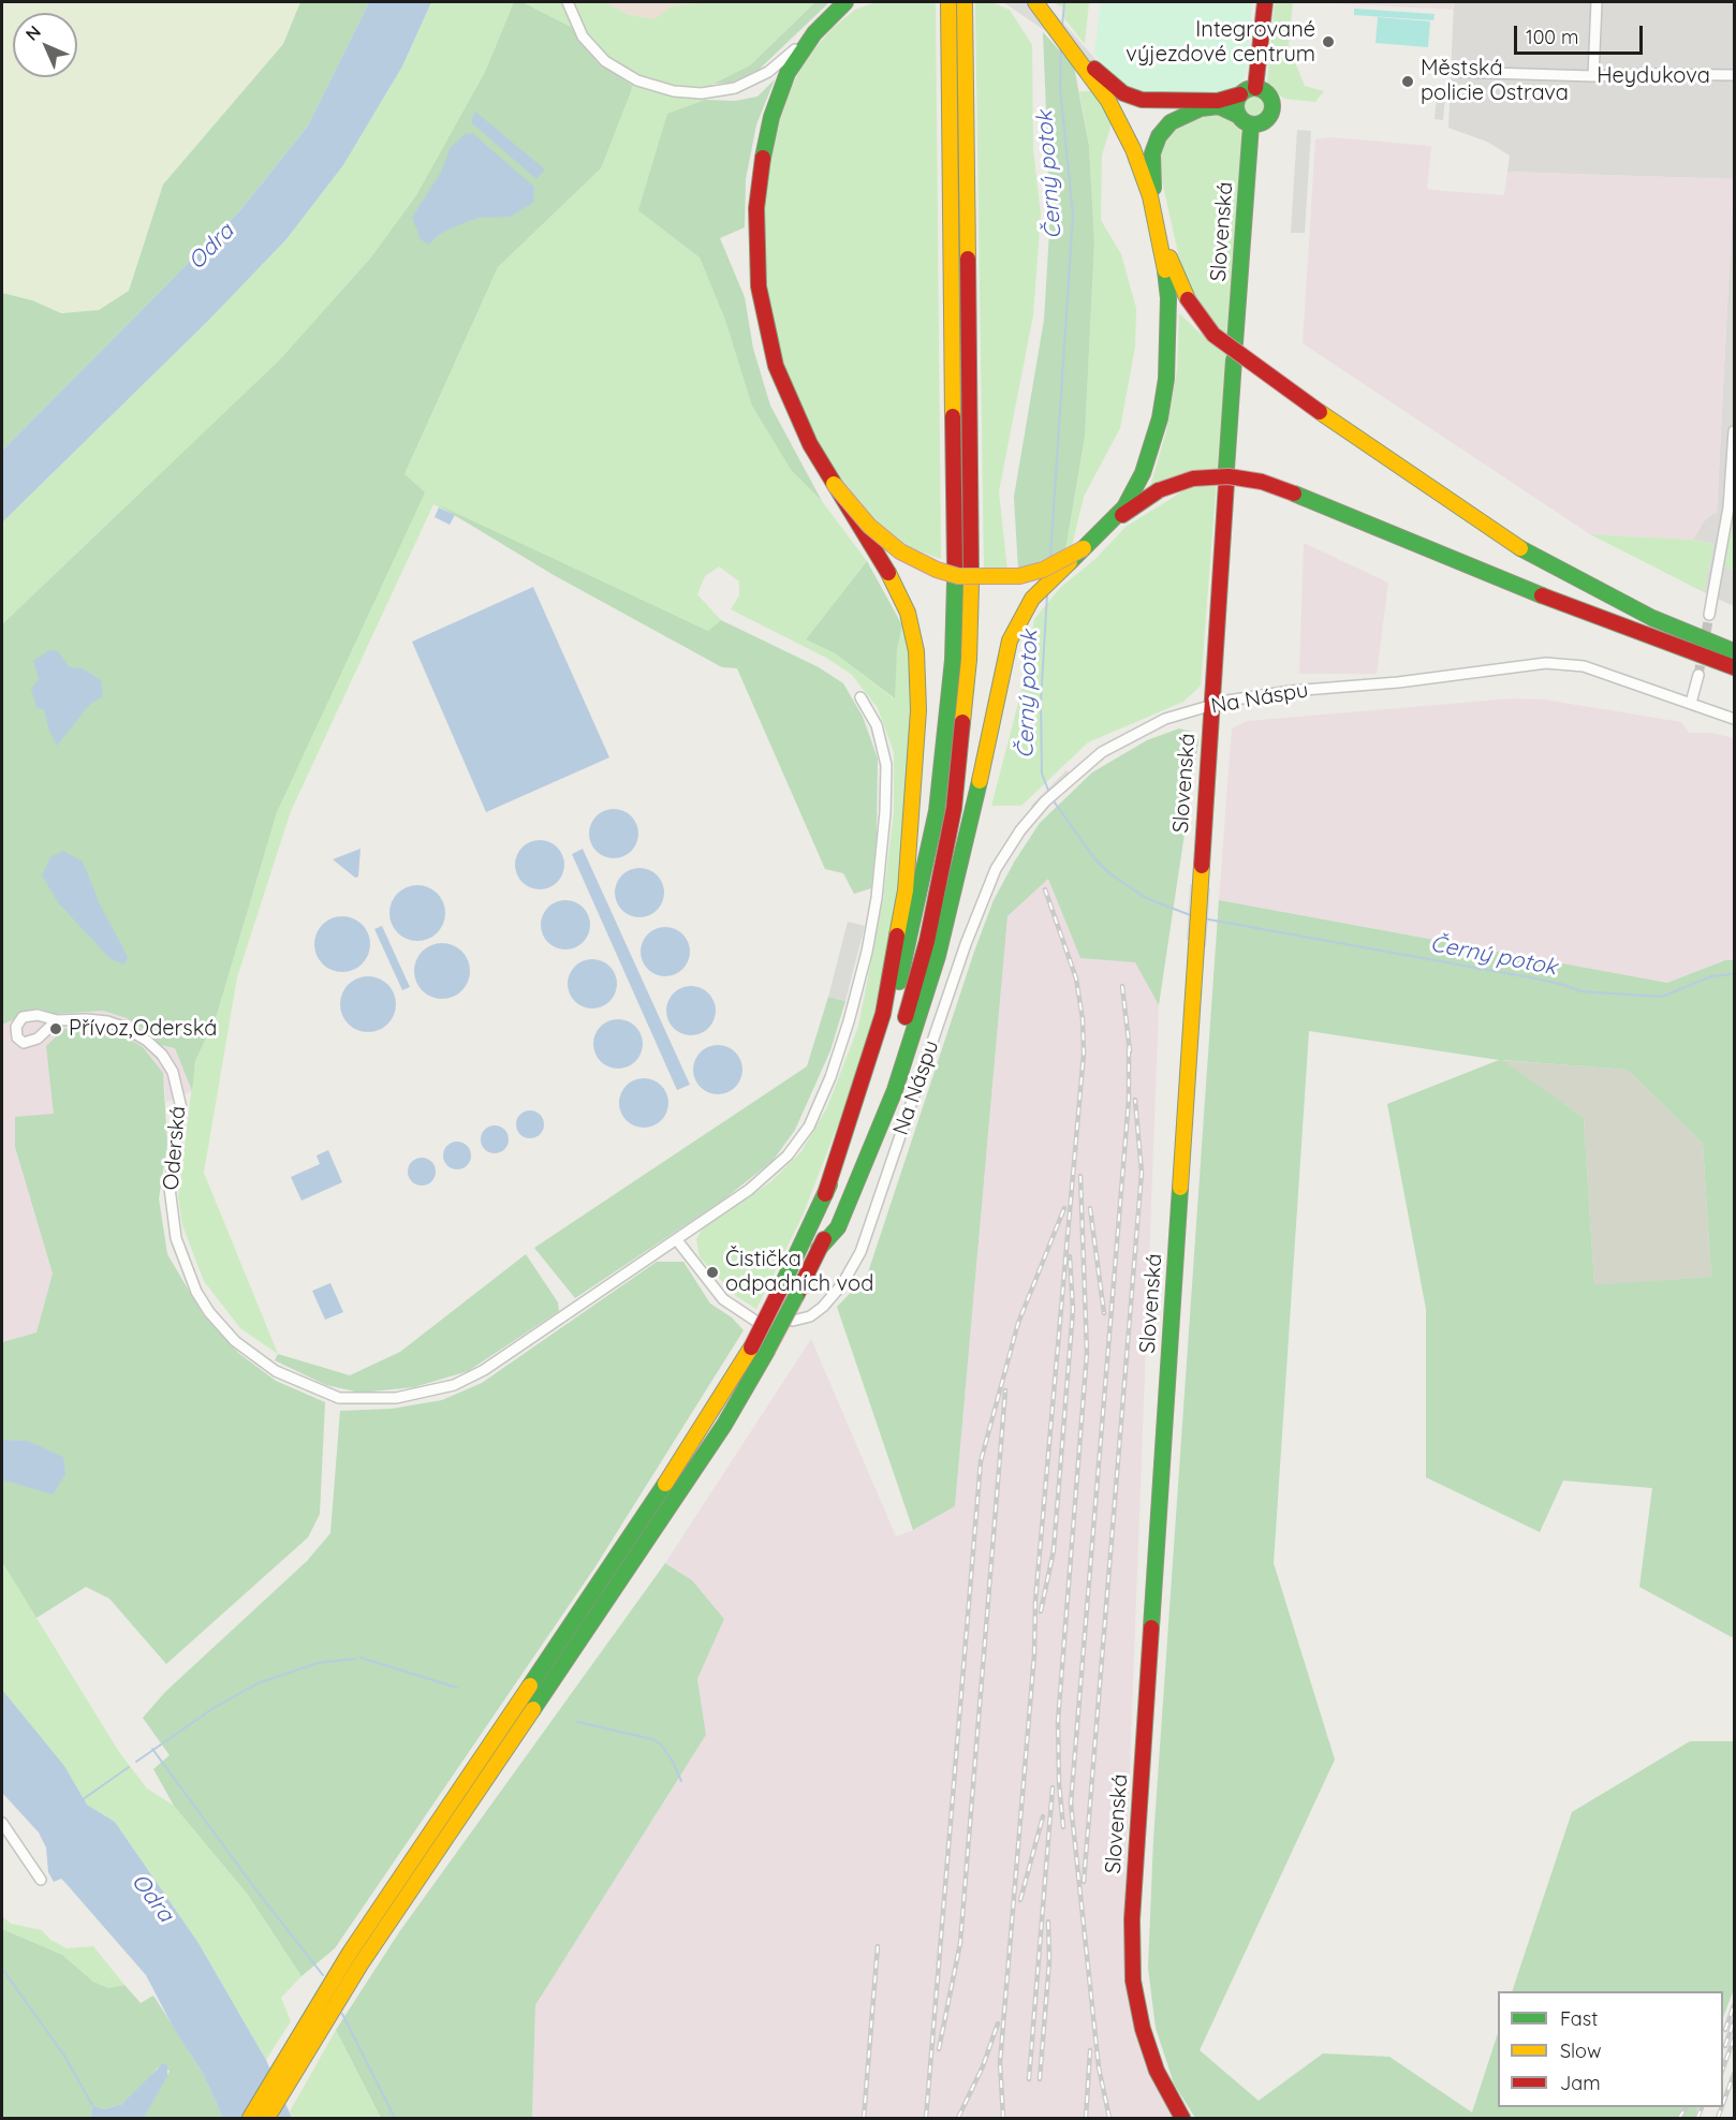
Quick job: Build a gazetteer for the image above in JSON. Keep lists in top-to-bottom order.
{
  "streets": {
    "main road": ["Slovenská"],
    "street": ["Heydukova", "Na Náspu", "Oderská"]
  },
  "crossings": [
    ["Slovenská", "Na Náspu"]
  ],
  "water": ["Černý potok", "Odra"],
  "places": [
    "Integrované výjezdové centrum",
    "Městská policie Ostrava",
    "Přívoz,Oderská",
    "Čistička odpadních vod"
  ],
  "legend": ["Fast", "Slow", "Jam"],
  "scale_bar": "100 m",
  "north": "top left"
}
